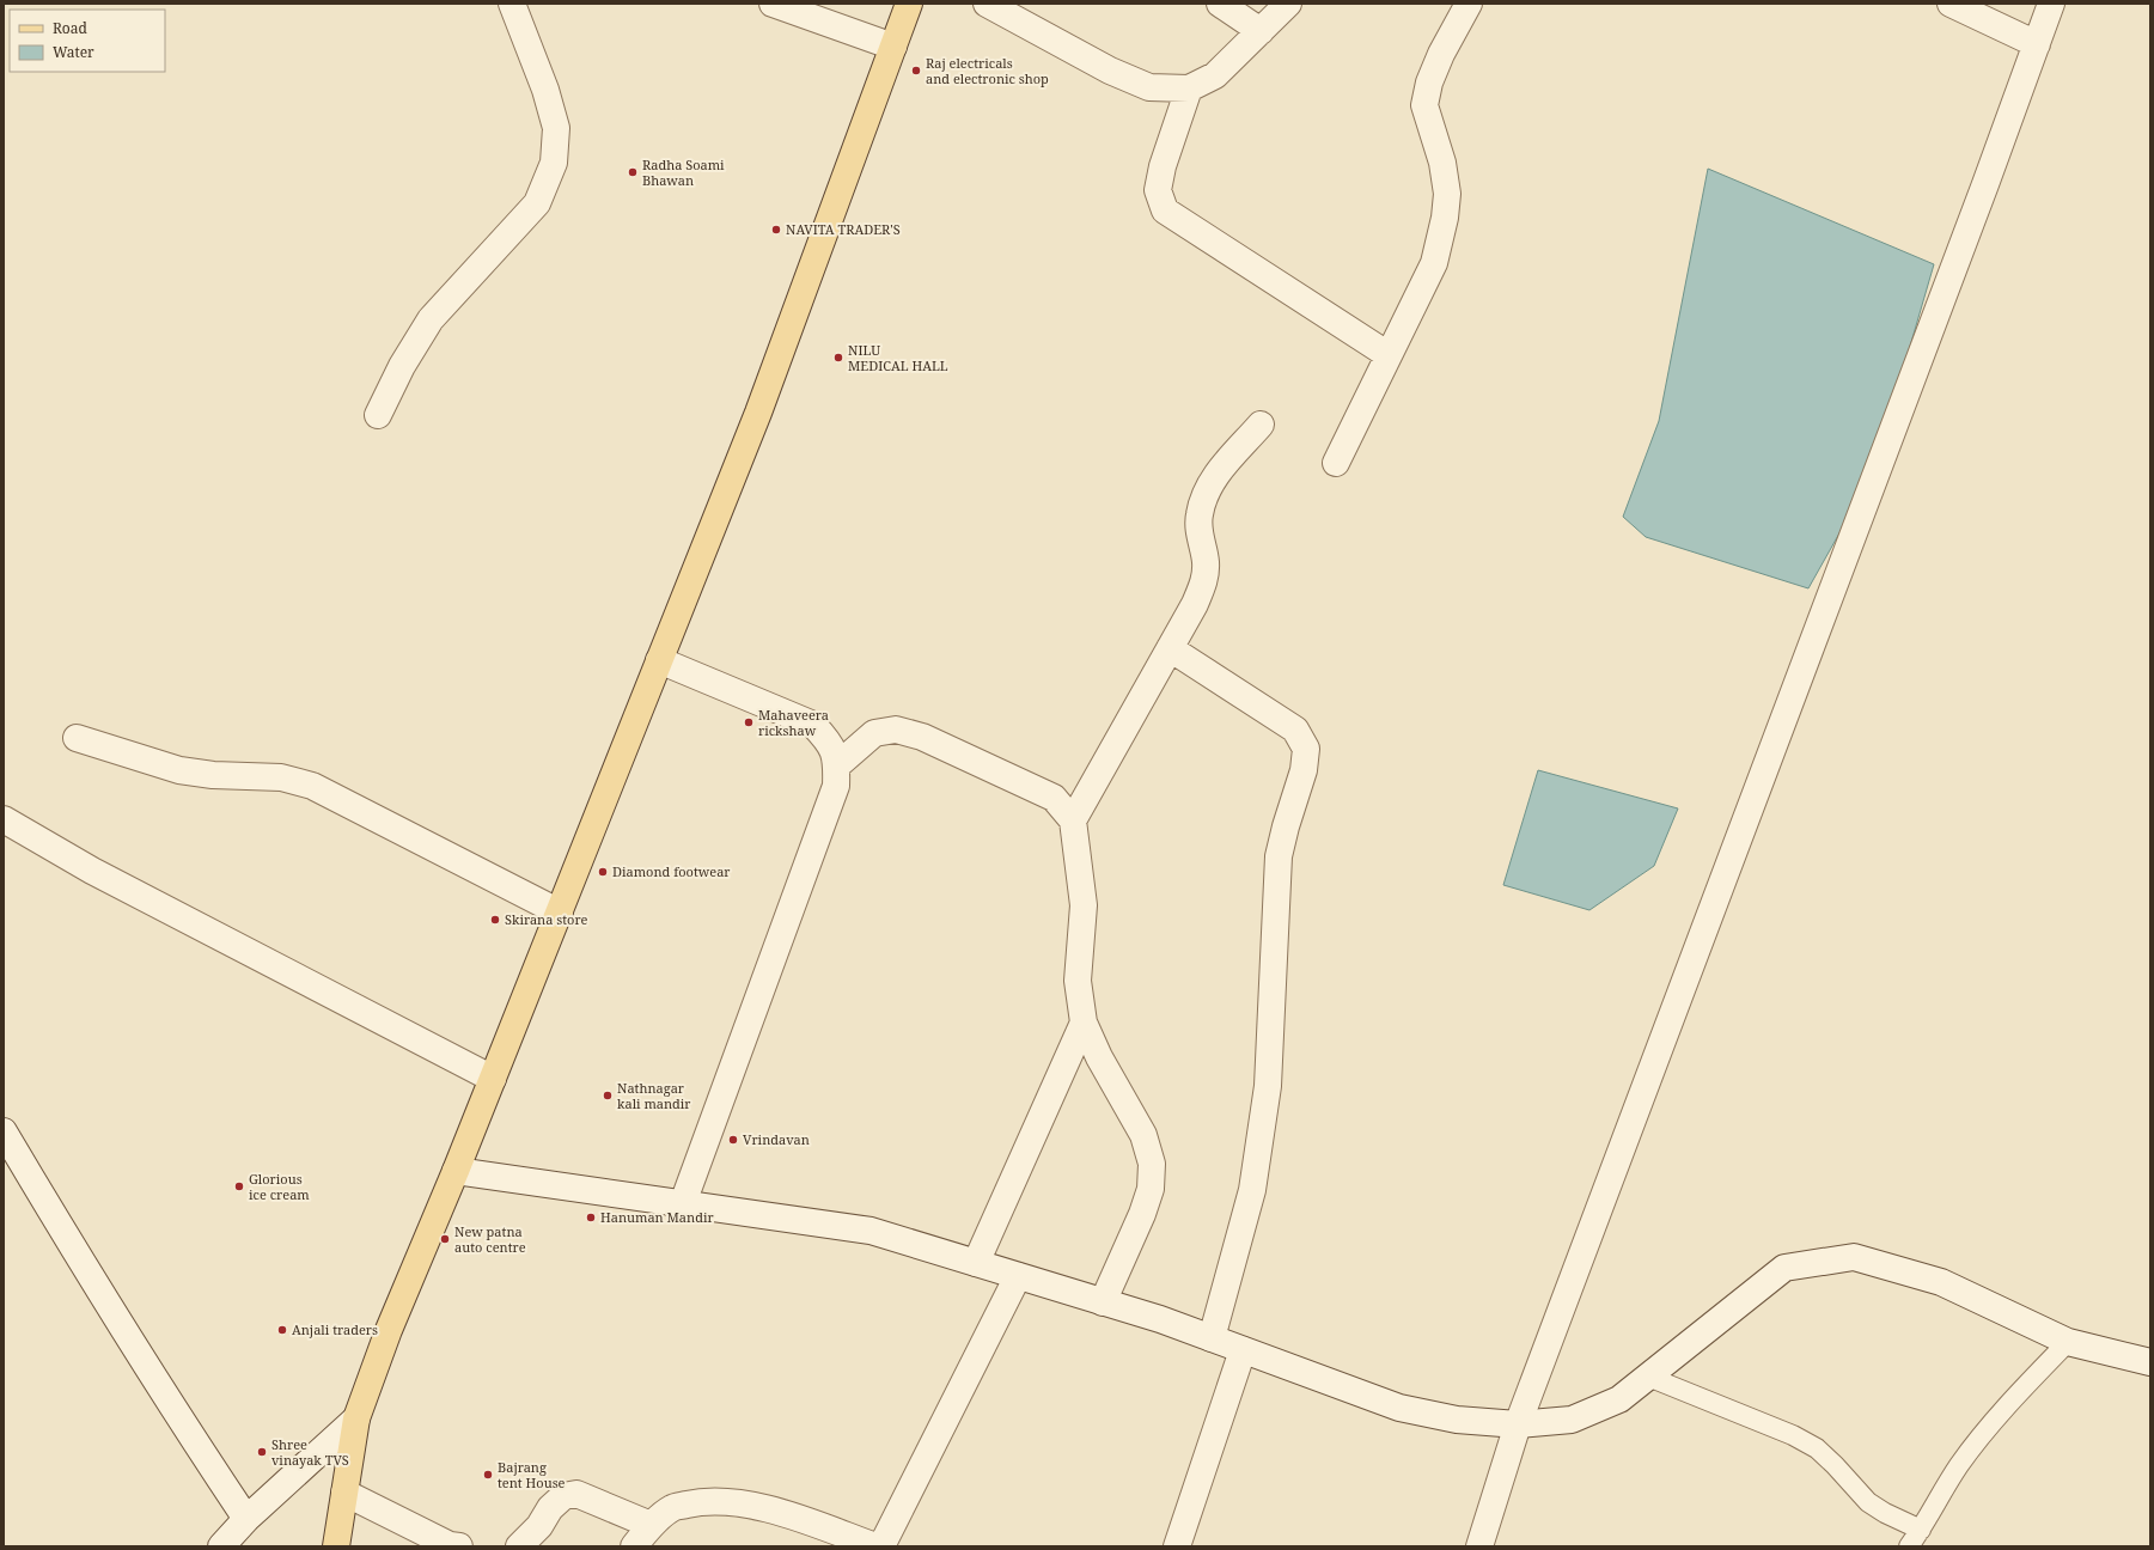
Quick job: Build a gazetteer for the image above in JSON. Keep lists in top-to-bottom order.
{
  "places": [
    "Raj electricals and electronic shop",
    "Radha Soami Bhawan",
    "NAVITA TRADER'S",
    "NILU MEDICAL HALL",
    "Mahaveera rickshaw",
    "Diamond footwear",
    "Skirana store",
    "Nathnagar kali mandir",
    "Vrindavan",
    "Glorious ice cream",
    "Hanuman Mandir",
    "New patna auto centre",
    "Anjali traders",
    "Shree vinayak TVS",
    "Bajrang tent House"
  ],
  "legend": ["Road", "Water"]
}
